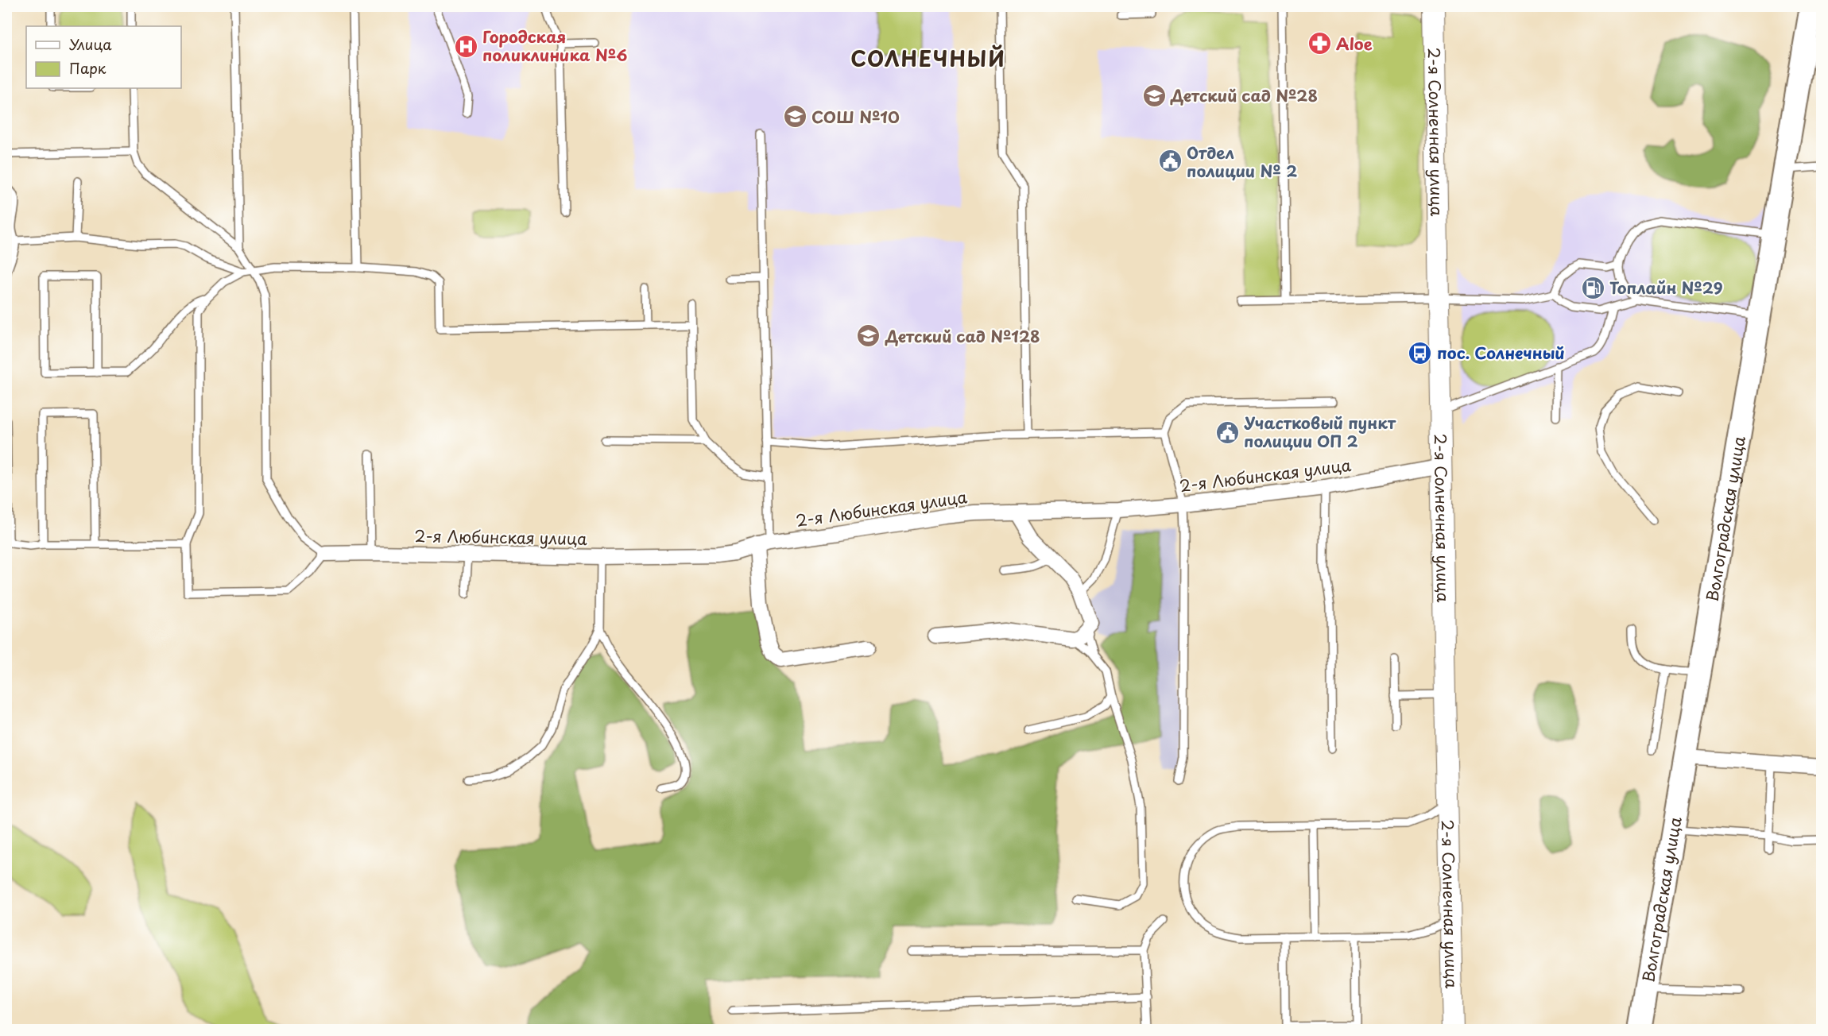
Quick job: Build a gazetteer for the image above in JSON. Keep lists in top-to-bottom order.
{
  "streets": {
    "main road": ["2-я Солнечная улица", "Волгоградская улица"],
    "street": ["2-я Любинская улица"]
  },
  "crossings": [
    ["2-я Солнечная улица", "2-я Любинская улица"]
  ],
  "districts": ["СОЛНЕЧНЫЙ"],
  "places": {
    "pharmacy": ["Aloe"],
    "hospital": ["Городская поликлиника №6"],
    "school or university": ["Детский сад №28", "СОШ №10", "Детский сад №128"],
    "public building": ["Отдел полиции № 2", "Участковый пункт полиции ОП 2"],
    "fuel station": ["Топлайн №29"],
    "bus stop": ["пос. Солнечный"]
  },
  "legend": ["Улица", "Парк"]
}
